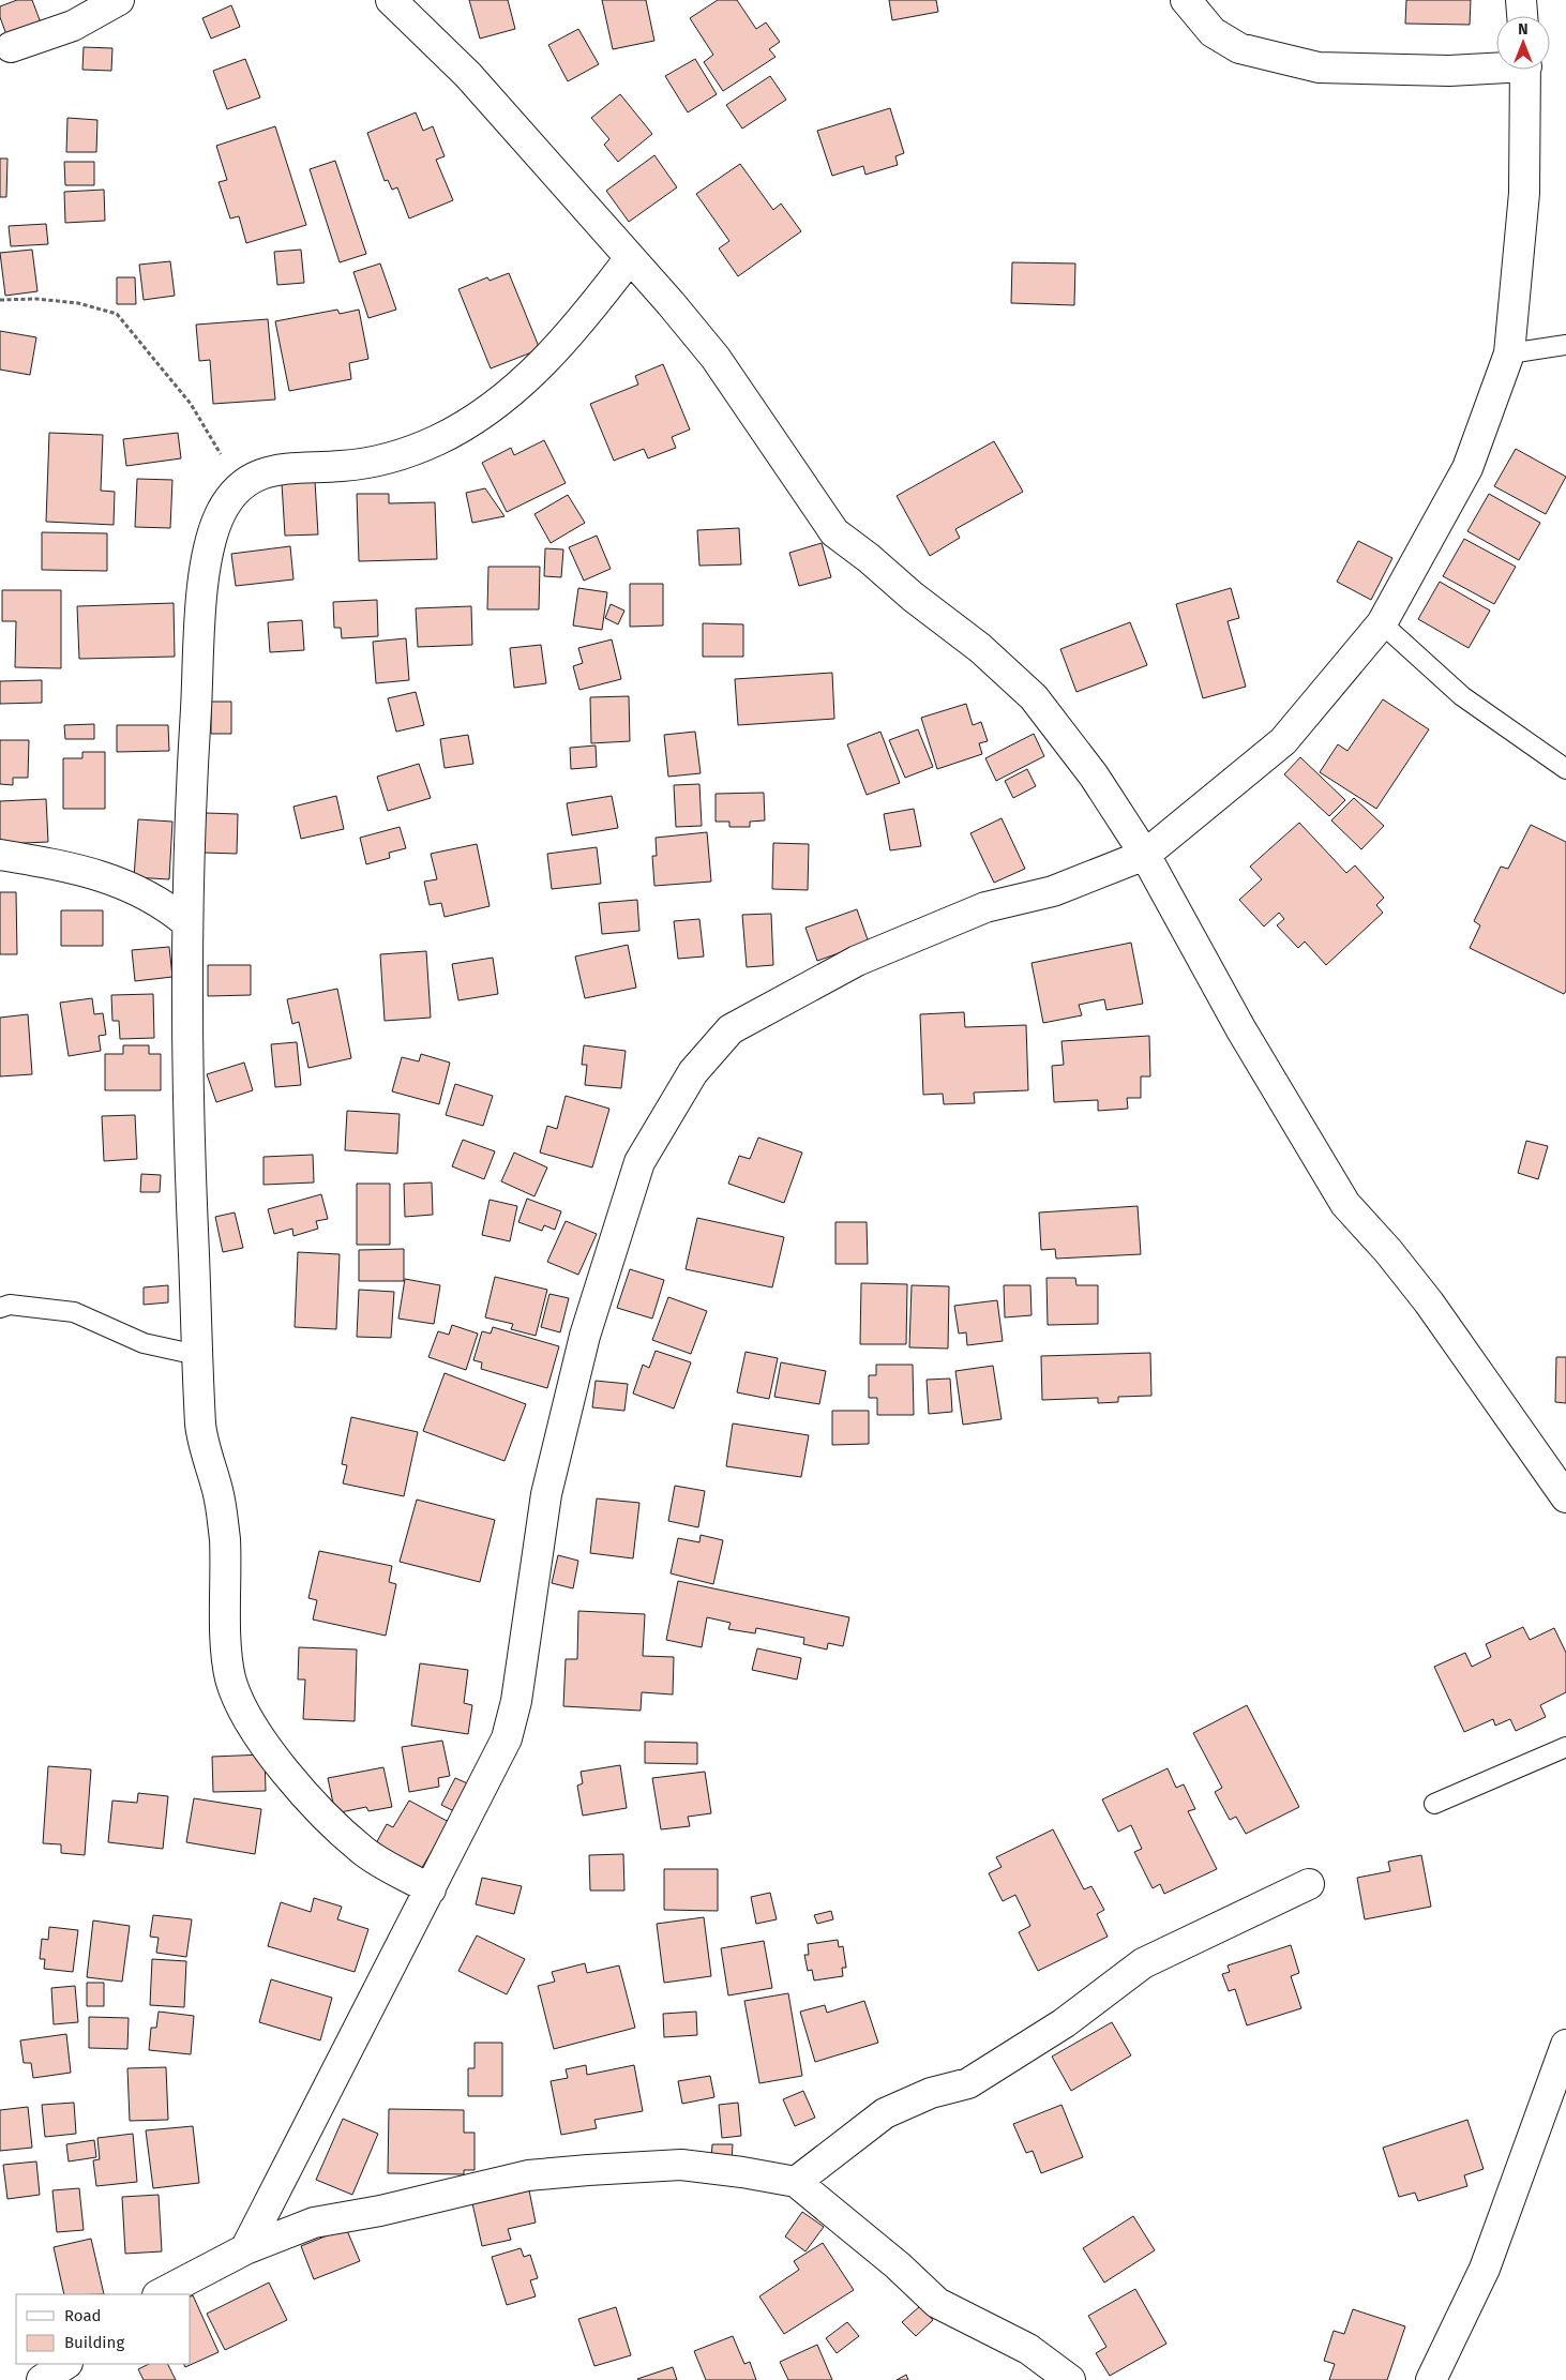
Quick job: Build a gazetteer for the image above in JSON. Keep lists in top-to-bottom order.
{
  "legend": ["Road", "Building"],
  "north": "top"
}
